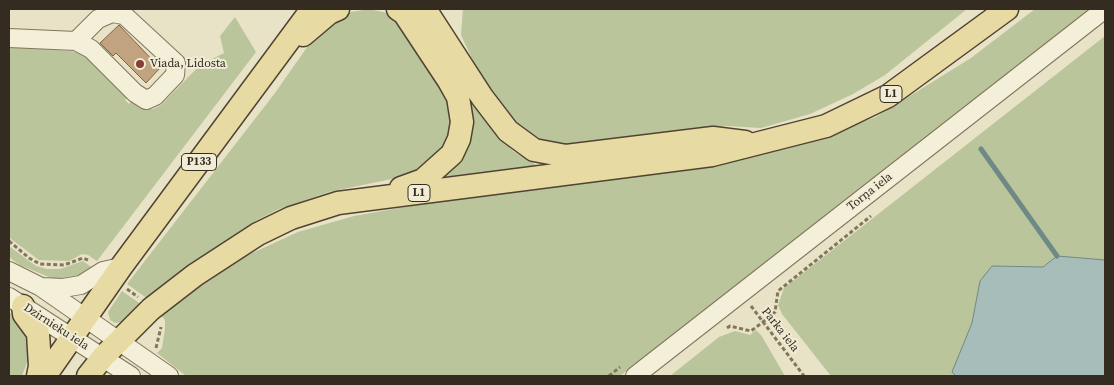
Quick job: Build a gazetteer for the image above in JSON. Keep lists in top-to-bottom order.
{
  "streets": {
    "main road": ["L1", "P133"],
    "street": ["Torņa iela", "Dzirnieku iela"],
    "path": ["Parka iela"]
  },
  "crossings": [
    ["L1", "Dzirnieku iela"],
    ["P133", "Dzirnieku iela"],
    ["Torņa iela", "Parka iela"]
  ],
  "places": ["Viada, Lidosta"]
}
